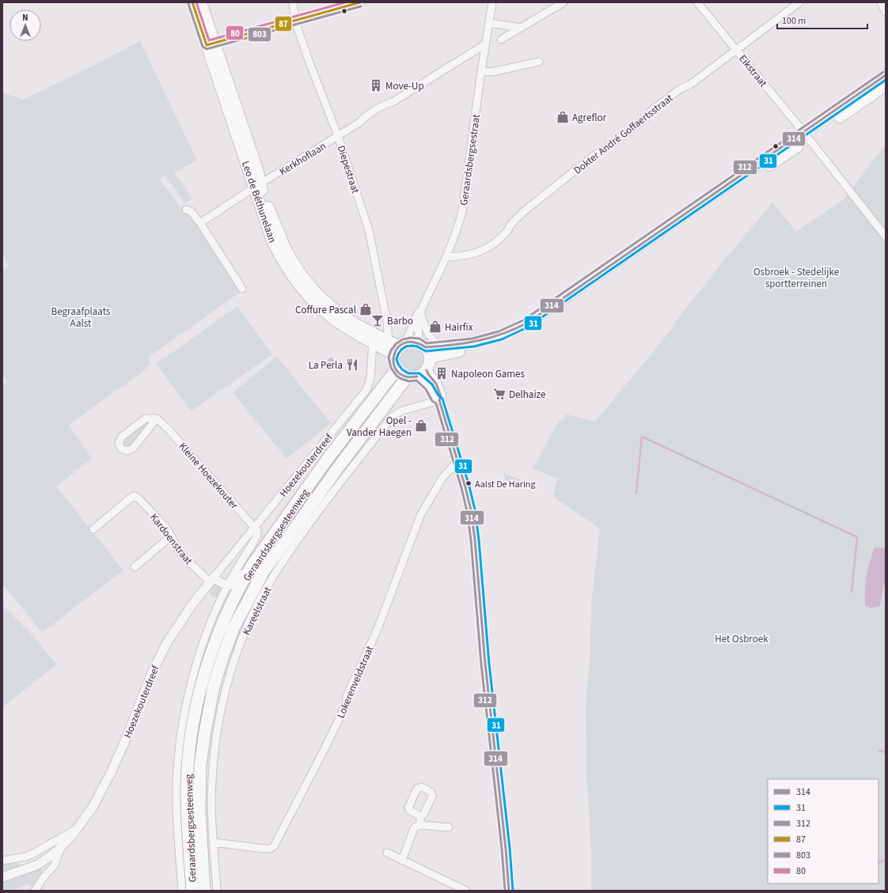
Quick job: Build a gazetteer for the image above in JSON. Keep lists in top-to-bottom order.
{
  "streets": {
    "highway": ["Geraardsbergsesteenweg"],
    "main road": ["Leo de Béthunelaan"],
    "street": [
      "Eikstraat",
      "Dokter André Goffaertsstraat",
      "Kerkhoflaan",
      "Geraardsbergsestraat",
      "Diepestraat",
      "Hoezekouterdreef",
      "Kleine Hoezekouter",
      "Kardoenstraat",
      "Kareelstraat",
      "Lokerenveldstraat"
    ]
  },
  "crossings": [
    ["Eikstraat", "Dokter André Goffaertsstraat"],
    ["Dokter André Goffaertsstraat", "Geraardsbergsestraat"],
    ["Kerkhoflaan", "Geraardsbergsestraat"],
    ["Kerkhoflaan", "Diepestraat"],
    ["Kerkhoflaan", "Leo de Béthunelaan"],
    ["Geraardsbergsestraat", "Leo de Béthunelaan"],
    ["Geraardsbergsestraat", "Geraardsbergsesteenweg"],
    ["Diepestraat", "Leo de Béthunelaan"],
    ["Leo de Béthunelaan", "Hoezekouterdreef"],
    ["Leo de Béthunelaan", "Geraardsbergsesteenweg"],
    ["Hoezekouterdreef", "Kleine Hoezekouter"],
    ["Hoezekouterdreef", "Kardoenstraat"],
    ["Kareelstraat", "Lokerenveldstraat"]
  ],
  "parks": ["Osbroek - Stedelijke sportterreinen", "Begraafplaats Aalst", "Het Osbroek"],
  "places": {
    "building": ["Move-Up", "Napoleon Games"],
    "shop": [
      "Agreflor",
      "Coffure Pascal",
      "Hairfix",
      "Opel - Vander Haegen"
    ],
    "bar": ["Barbo"],
    "restaurant": ["La Perla"],
    "supermarket": ["Delhaize"],
    "other": ["Aalst De Haring"]
  },
  "lines": [
    "transit line 87",
    "transit line 80",
    "transit line 803",
    "transit line 312",
    "transit line 314",
    "transit line 31"
  ],
  "legend": [
    "314",
    "31",
    "312",
    "87",
    "803",
    "80"
  ],
  "scale_bar": "100 m",
  "north": "top"
}
